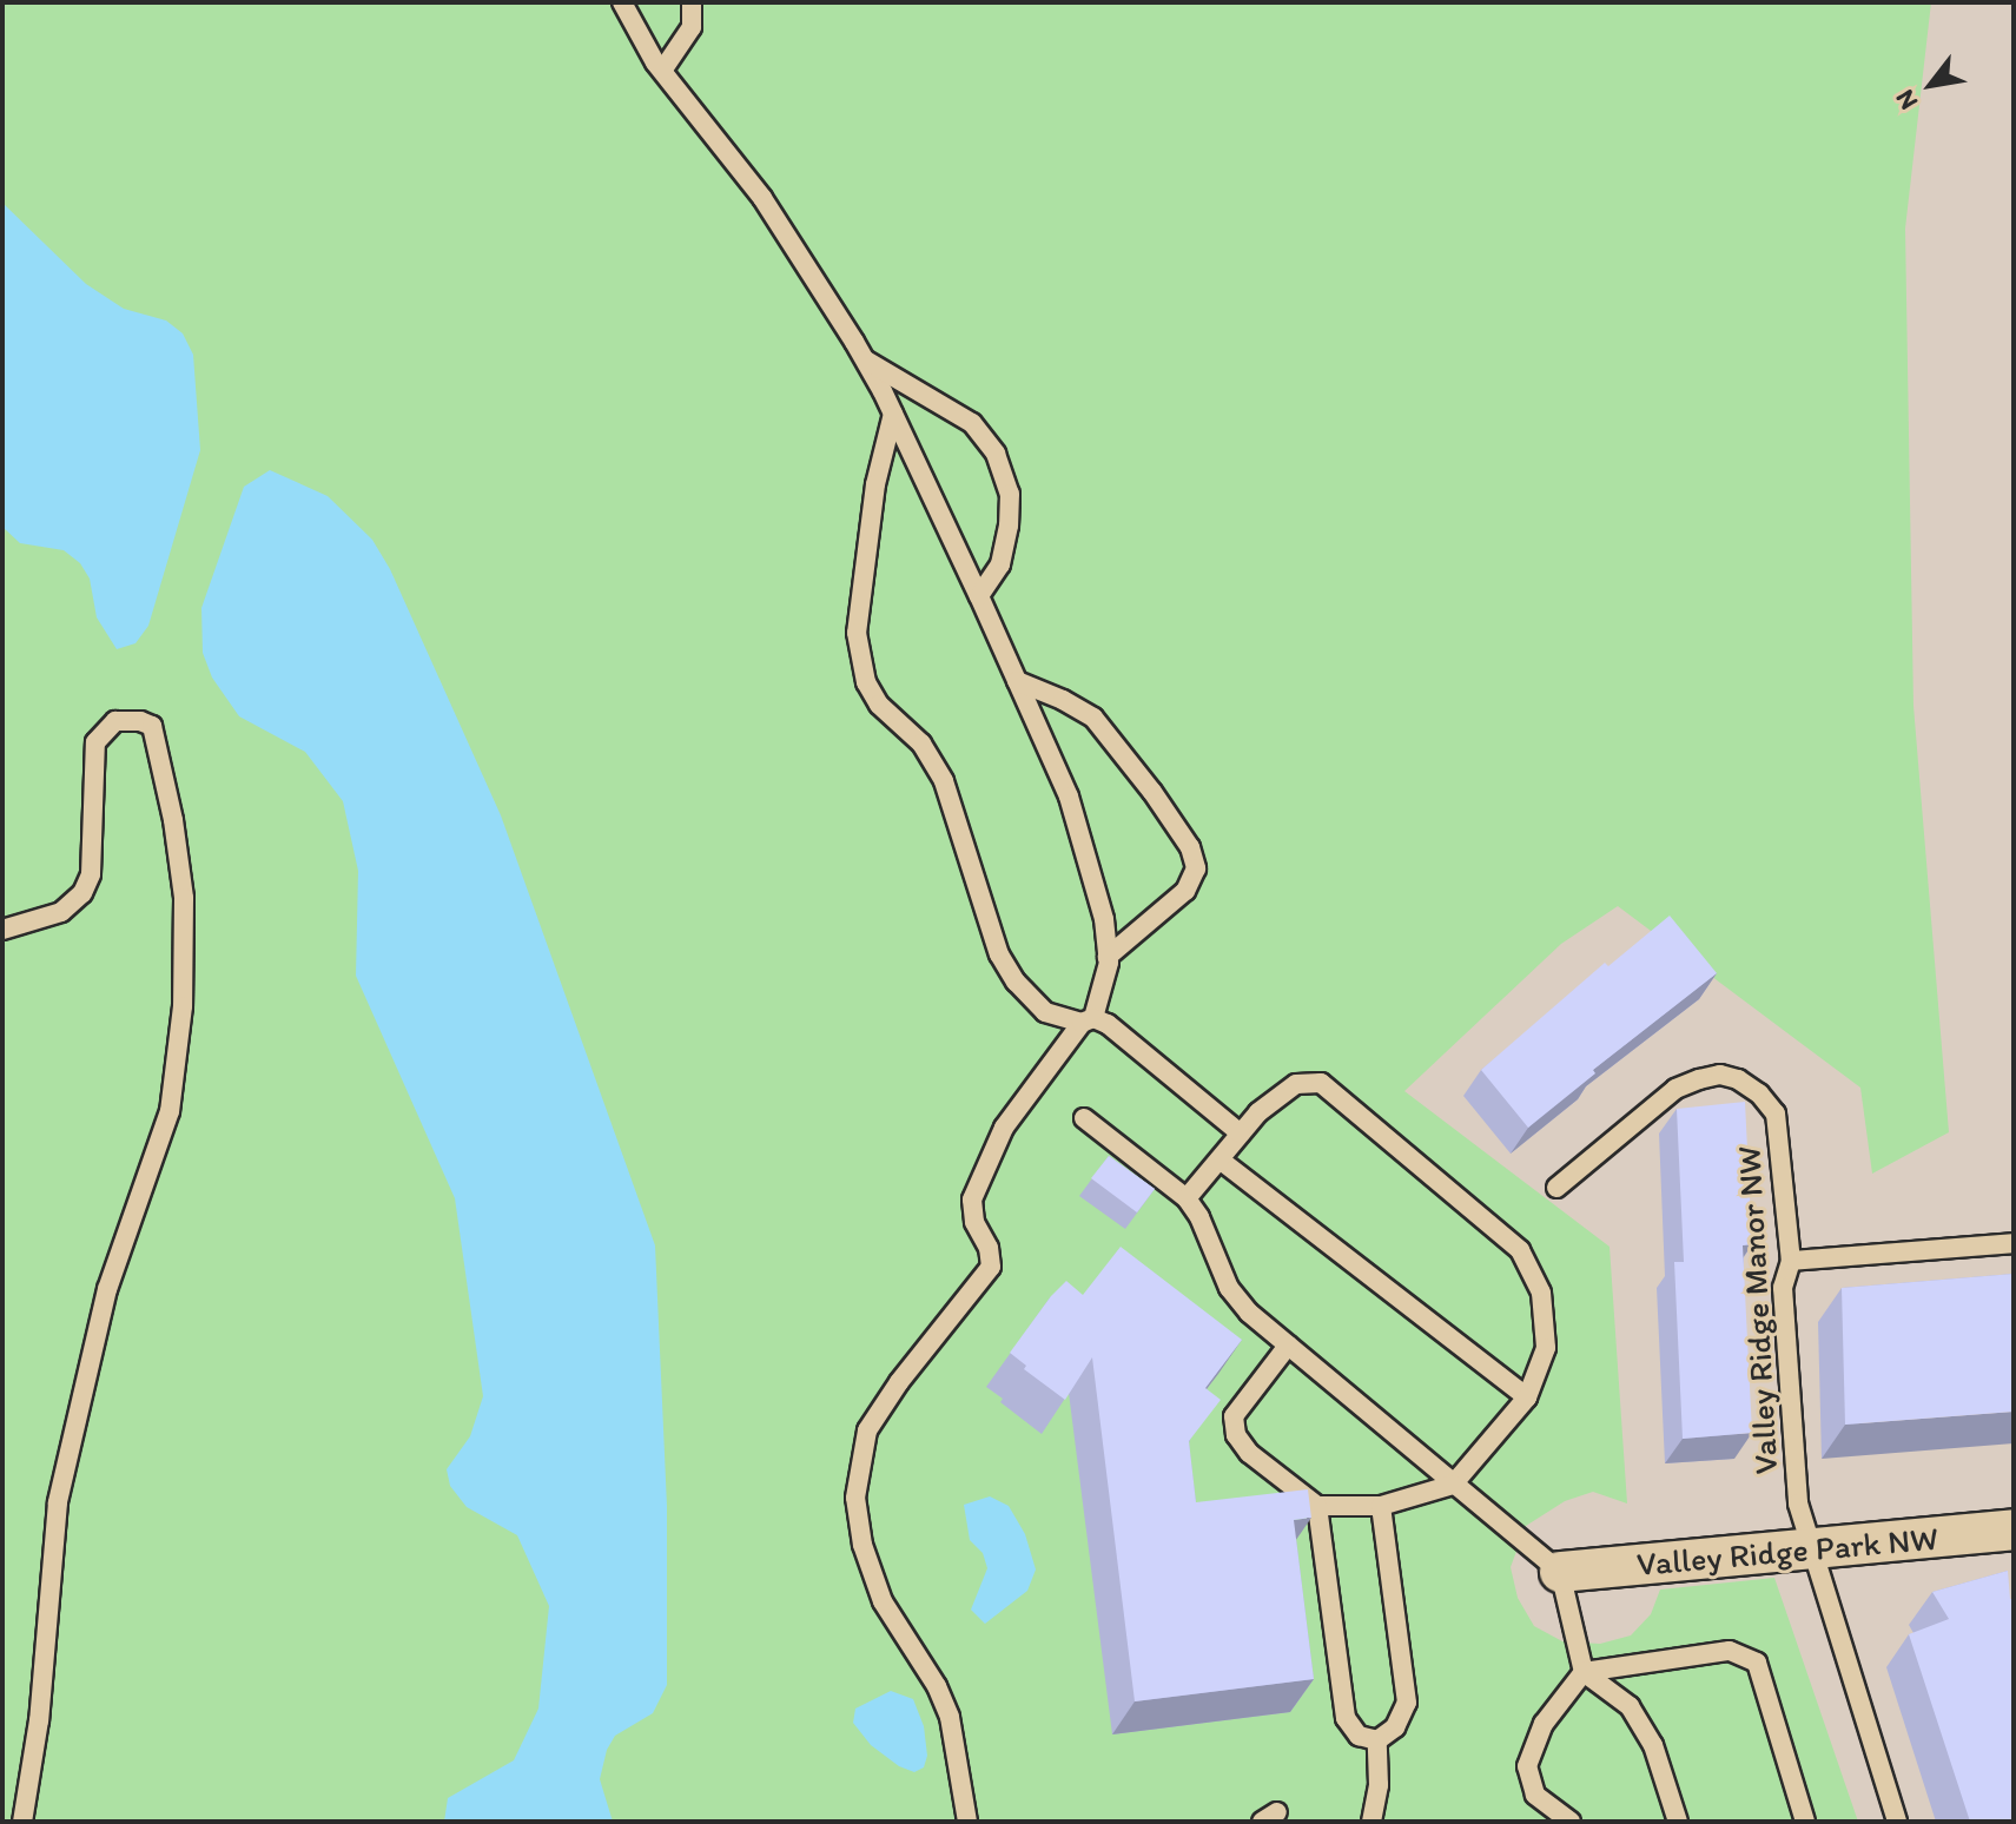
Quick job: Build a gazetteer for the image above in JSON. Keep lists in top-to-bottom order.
{
  "streets": {
    "street": ["Valley Ridge Park NW"],
    "lane": ["Valley Ridge Manor NW"]
  },
  "crossings": [
    ["Valley Ridge Manor NW", "Valley Ridge Park NW"]
  ],
  "north": "bottom left"
}
